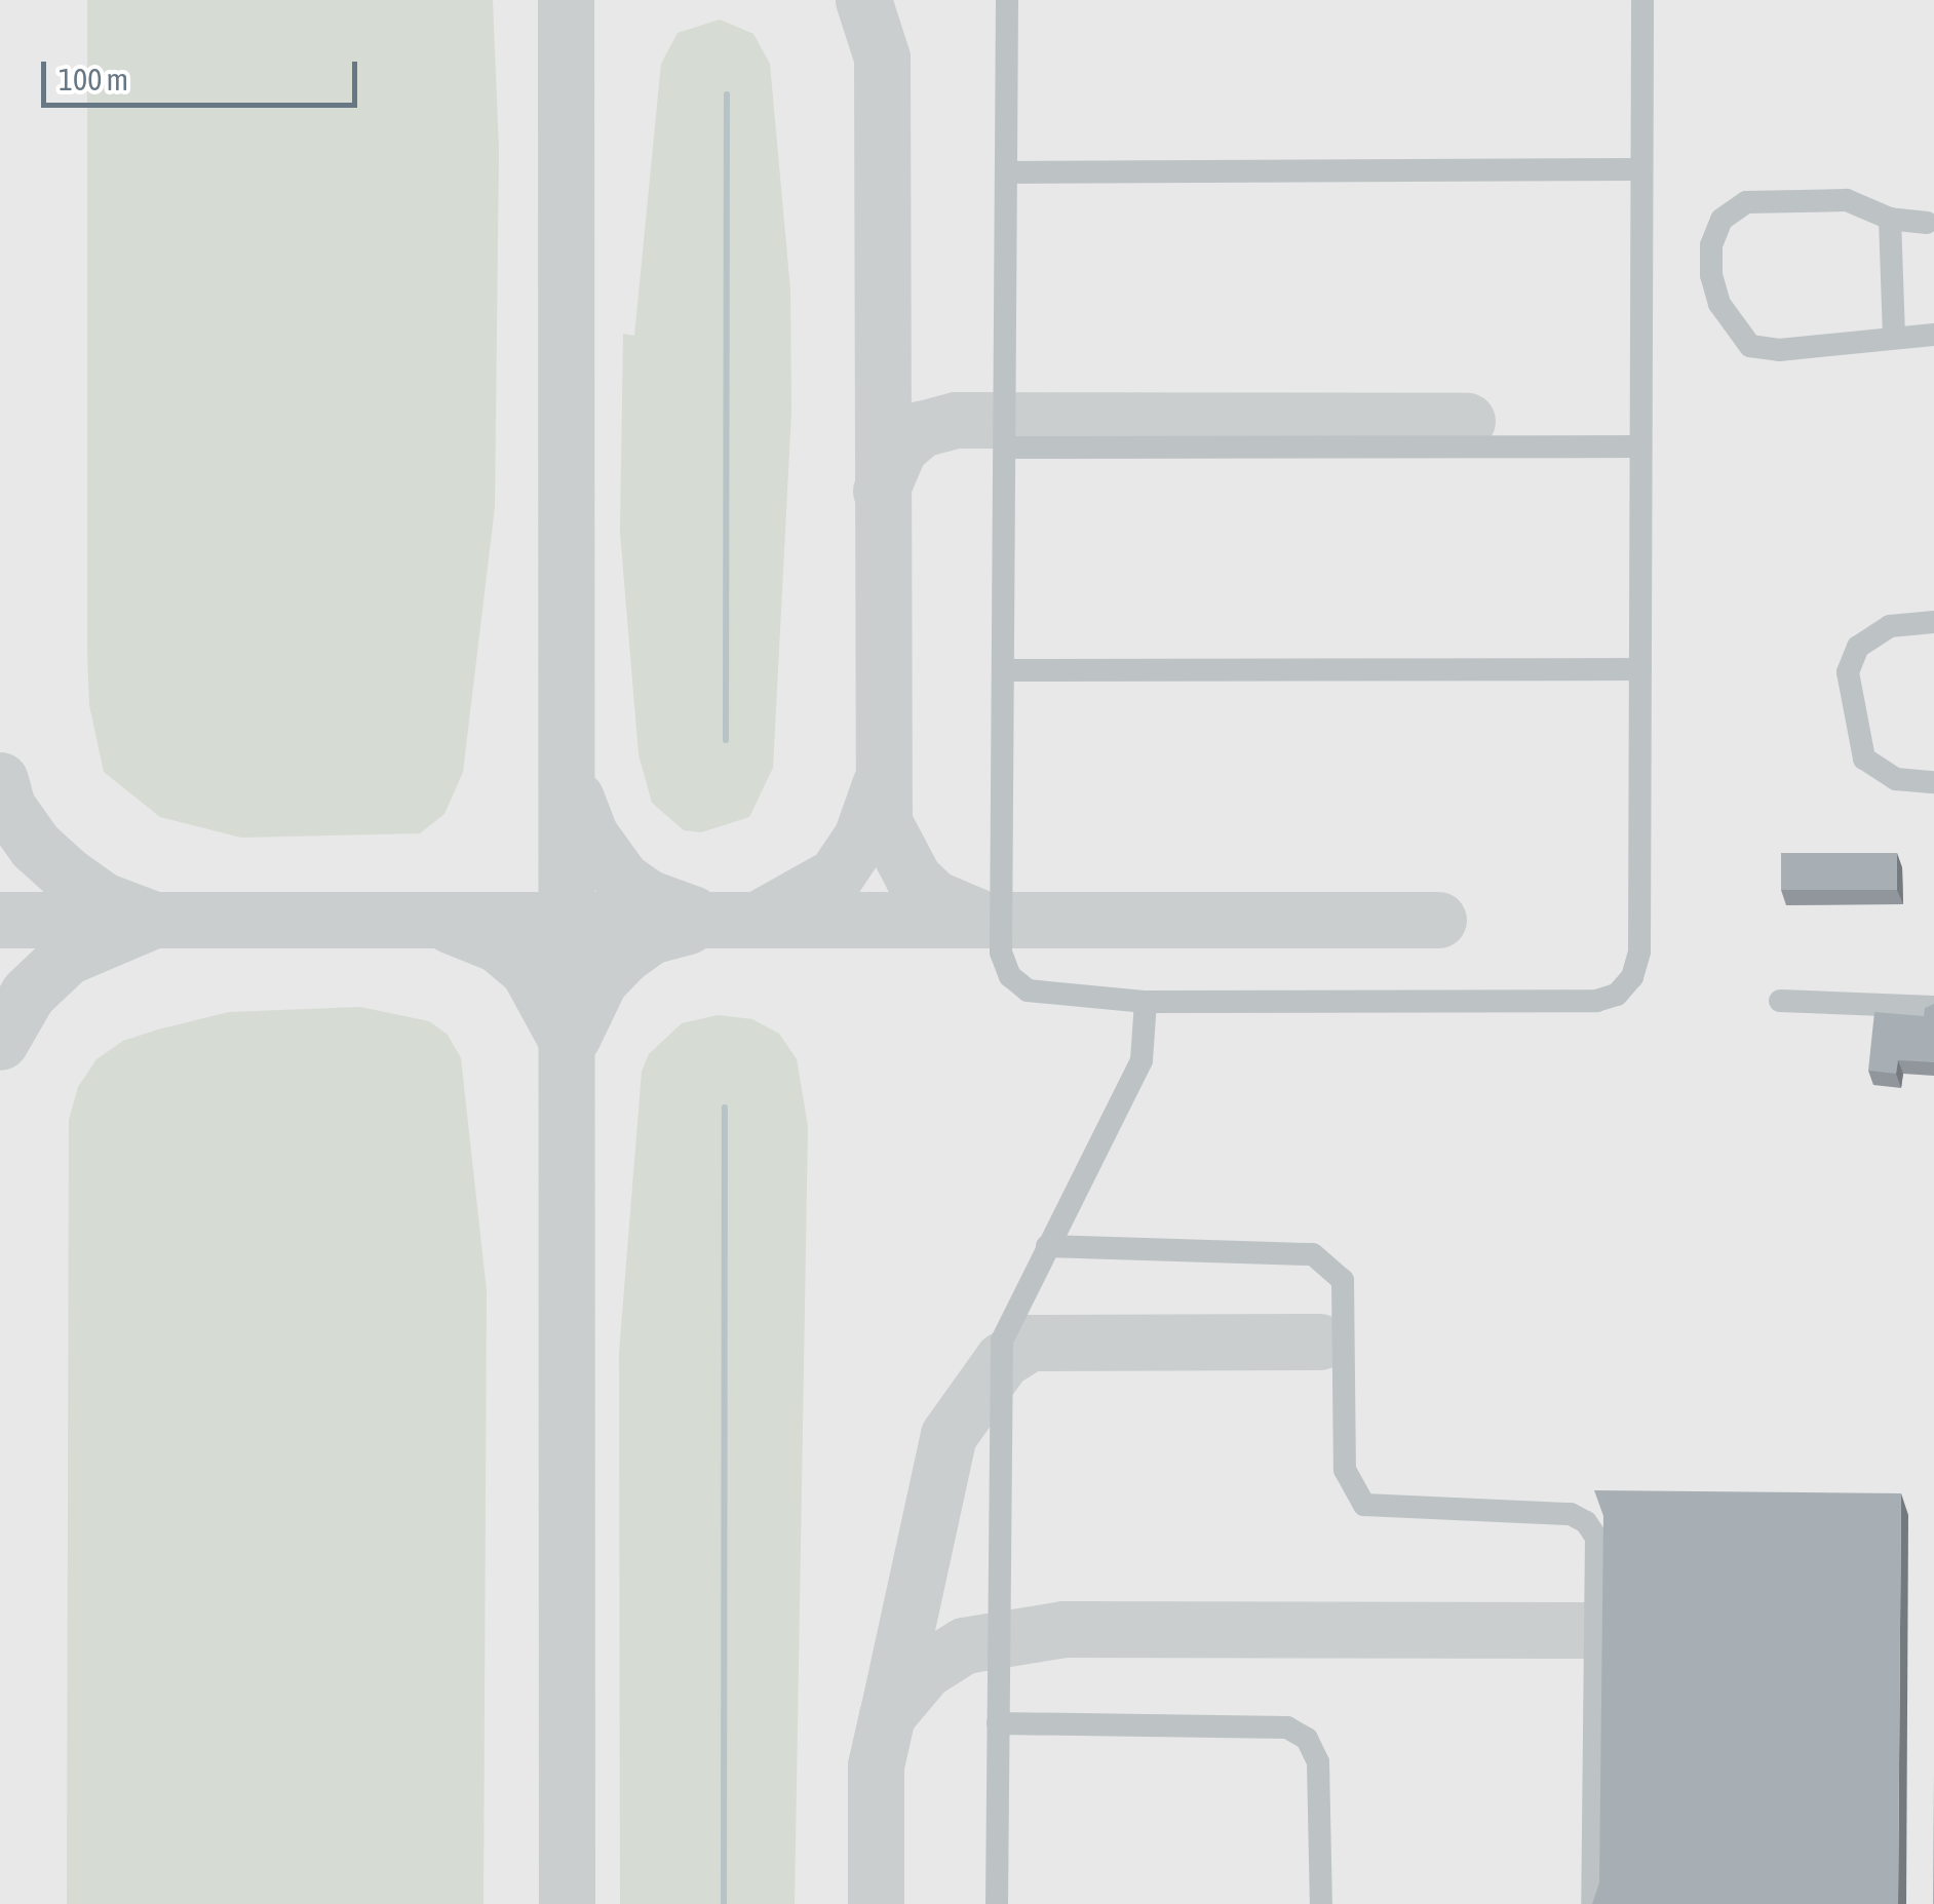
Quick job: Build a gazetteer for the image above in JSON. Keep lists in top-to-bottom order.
{
  "scale_bar": "100 m"
}
